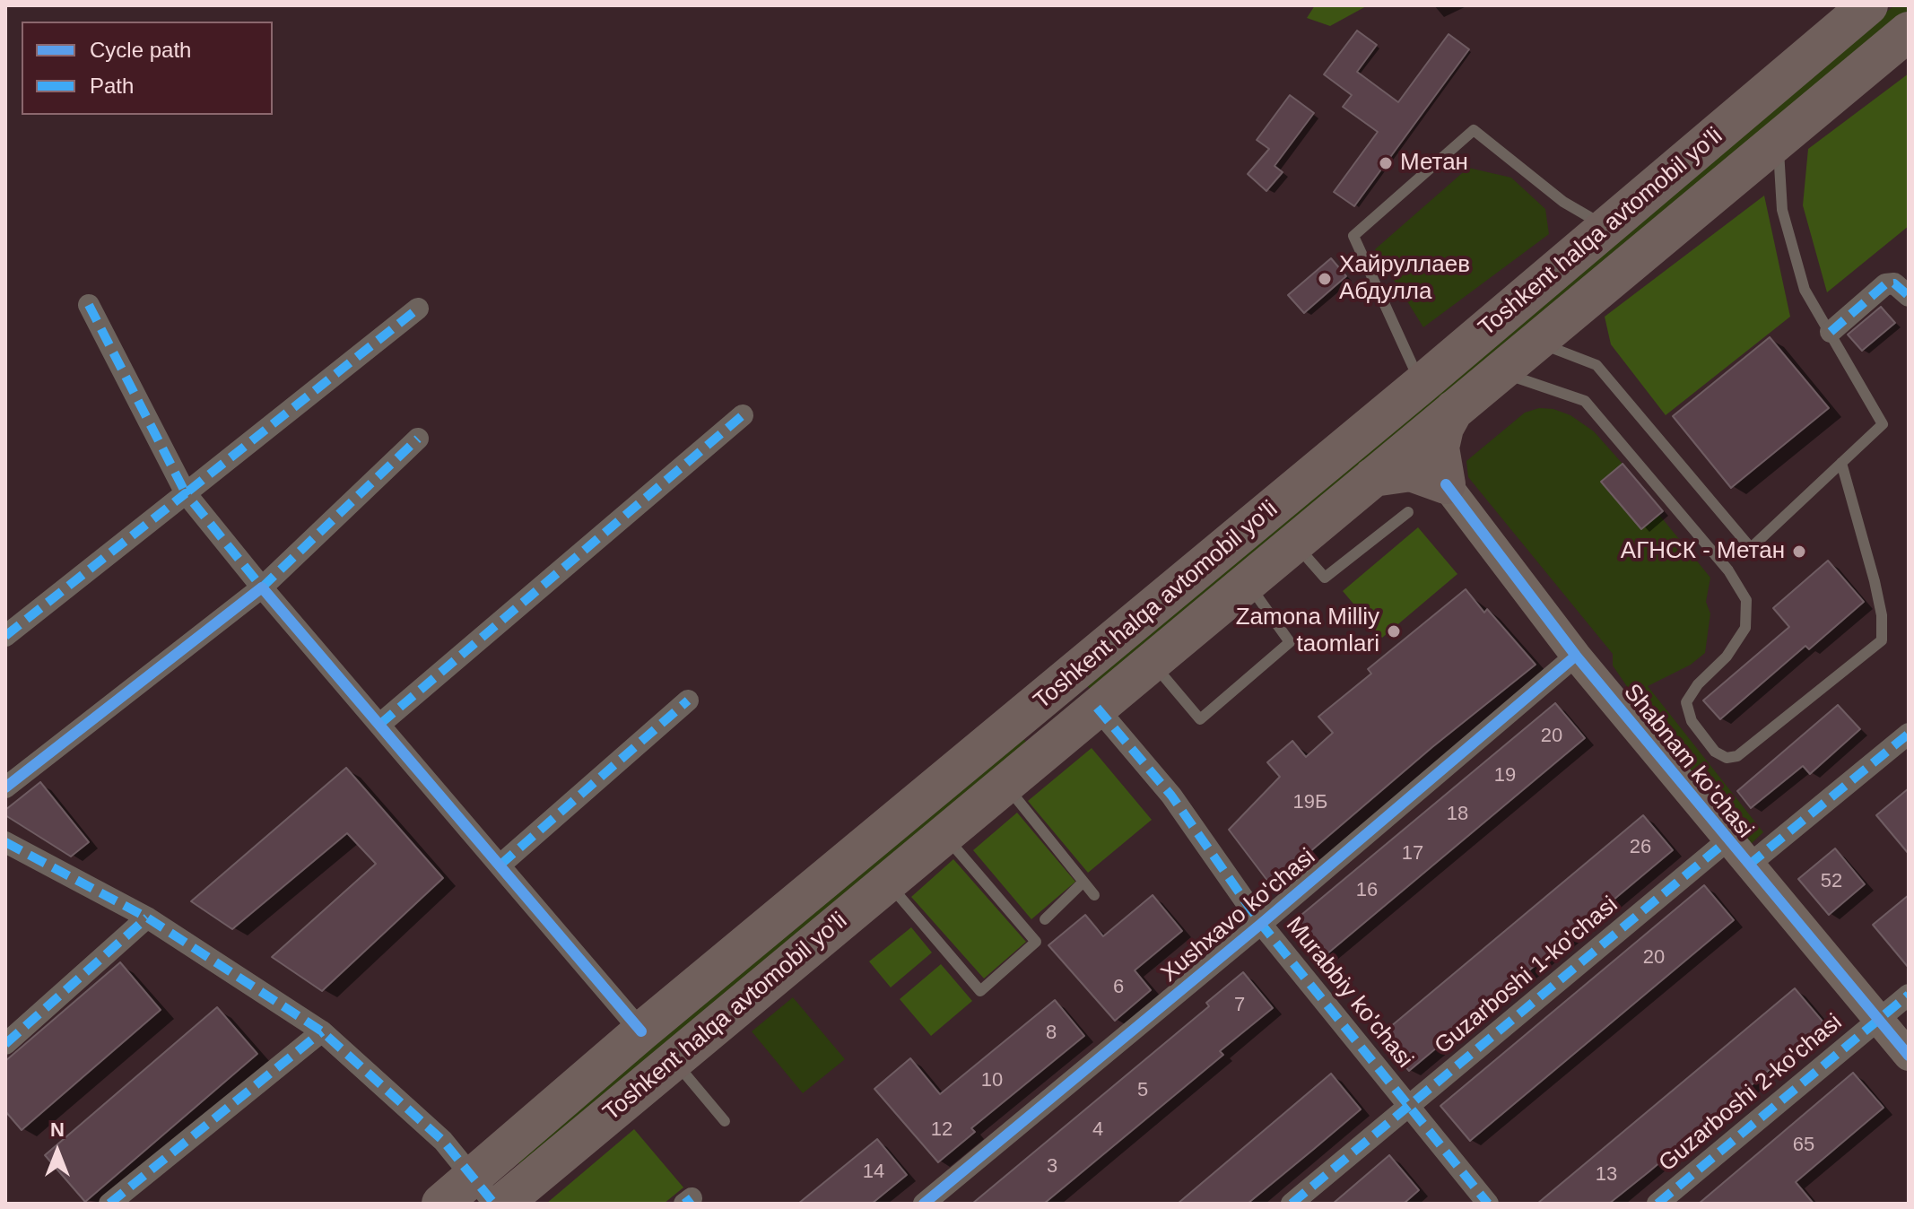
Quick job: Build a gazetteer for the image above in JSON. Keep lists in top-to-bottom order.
{
  "streets": {
    "highway": ["Toshkent halqa avtomobil yo'li"],
    "street": [
      "Shabnam ko'chasi",
      "Xushxavo ko'chasi",
      "Guzarboshi 1-ko'chasi",
      "Murabbiy ko'chasi",
      "Guzarboshi 2-ko'chasi"
    ]
  },
  "crossings": [
    ["Toshkent halqa avtomobil yo'li", "Murabbiy ko'chasi"],
    ["Shabnam ko'chasi", "Xushxavo ko'chasi"],
    ["Shabnam ko'chasi", "Guzarboshi 1-ko'chasi"],
    ["Shabnam ko'chasi", "Guzarboshi 2-ko'chasi"],
    ["Xushxavo ko'chasi", "Murabbiy ko'chasi"],
    ["Guzarboshi 1-ko'chasi", "Murabbiy ko'chasi"]
  ],
  "places": [
    "Метан",
    "Хайруллаев Абдулла",
    "АГНСК - Метан",
    "Zamona Milliy taomlari"
  ],
  "house_numbers": [
    "20",
    "19",
    "19Б",
    "18",
    "26",
    "17",
    "52",
    "16",
    "20",
    "6",
    "7",
    "8",
    "10",
    "5",
    "12",
    "4",
    "65",
    "3",
    "14",
    "13"
  ],
  "legend": ["Cycle path", "Path"],
  "north": "top"
}
